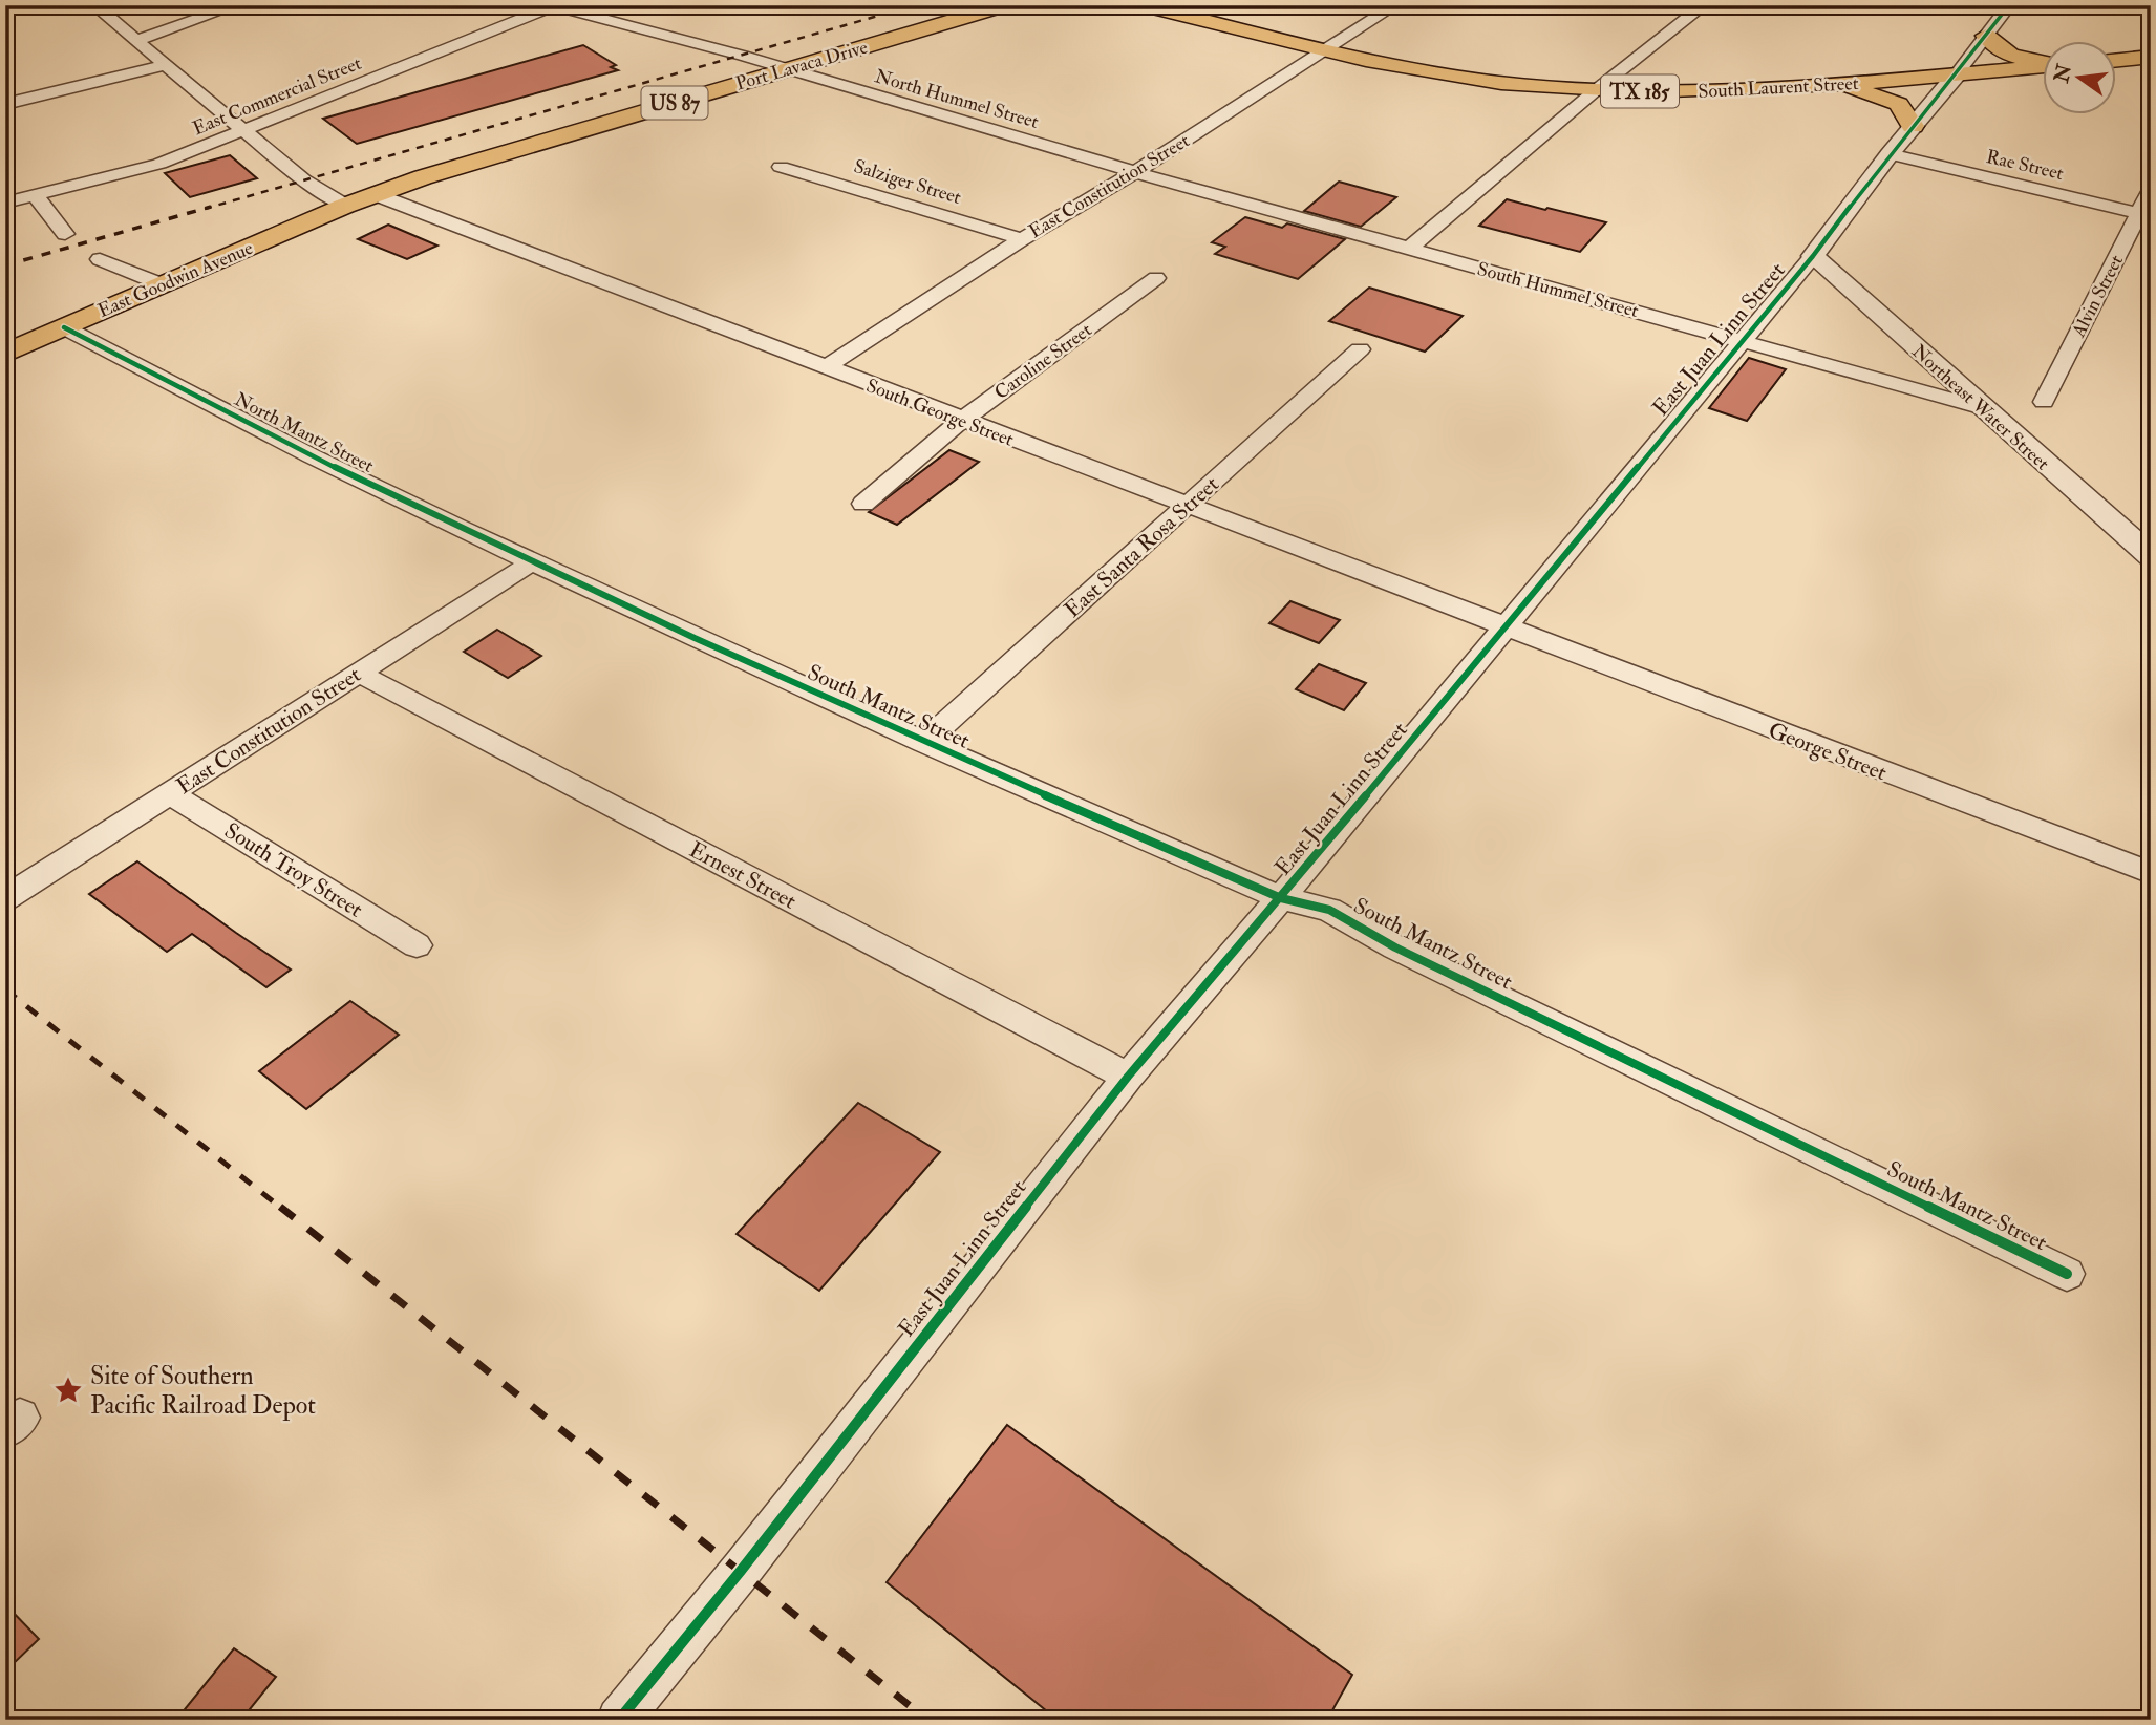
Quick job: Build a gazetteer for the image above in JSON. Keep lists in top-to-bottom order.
{
  "streets": {
    "main road": [
      "Port Lavaca Drive",
      "South Laurent Street",
      "TX 185",
      "US 87",
      "East Goodwin Avenue"
    ],
    "street": [
      "East Commercial Street",
      "North Hummel Street",
      "Rae Street",
      "Salziger Street",
      "East Constitution Street",
      "South Hummel Street",
      "Alvin Street",
      "East Juan Linn Street",
      "Caroline Street",
      "Northeast Water Street",
      "South George Street",
      "North Mantz Street",
      "East Santa Rosa Street",
      "South Mantz Street",
      "George Street",
      "South Troy Street",
      "Ernest Street"
    ]
  },
  "crossings": [
    ["Port Lavaca Drive", "North Hummel Street"],
    ["Port Lavaca Drive", "East Goodwin Avenue"],
    ["Port Lavaca Drive", "South George Street"],
    ["South Laurent Street", "TX 185"],
    ["South Laurent Street", "East Constitution Street"],
    ["South Laurent Street", "East Juan Linn Street"],
    ["TX 185", "East Constitution Street"],
    ["East Commercial Street", "North Hummel Street"],
    ["North Hummel Street", "East Constitution Street"],
    ["North Hummel Street", "South Hummel Street"],
    ["Rae Street", "Alvin Street"],
    ["Rae Street", "East Juan Linn Street"],
    ["Salziger Street", "East Constitution Street"],
    ["East Constitution Street", "South Hummel Street"],
    ["East Constitution Street", "South George Street"],
    ["East Constitution Street", "North Mantz Street"],
    ["East Constitution Street", "South Mantz Street"],
    ["East Constitution Street", "South Troy Street"],
    ["East Constitution Street", "Ernest Street"],
    ["East Goodwin Avenue", "North Mantz Street"],
    ["South Hummel Street", "East Juan Linn Street"],
    ["South Hummel Street", "Northeast Water Street"],
    ["East Juan Linn Street", "Northeast Water Street"],
    ["East Juan Linn Street", "South George Street"],
    ["East Juan Linn Street", "South Mantz Street"],
    ["East Juan Linn Street", "George Street"],
    ["East Juan Linn Street", "Ernest Street"],
    ["Caroline Street", "South George Street"],
    ["South George Street", "East Santa Rosa Street"],
    ["South George Street", "George Street"],
    ["North Mantz Street", "South Mantz Street"],
    ["East Santa Rosa Street", "South Mantz Street"]
  ],
  "places": {
    "place": ["Site of Southern Pacific Railroad Depot"]
  },
  "north": "left"
}
